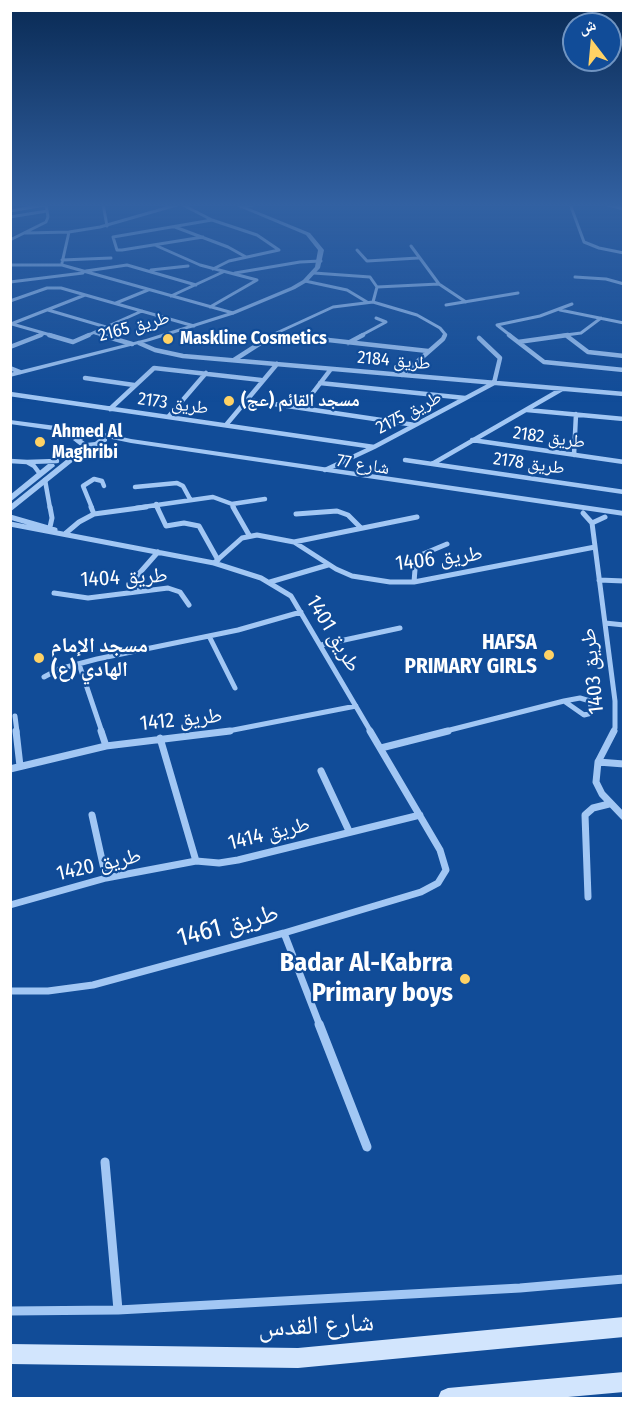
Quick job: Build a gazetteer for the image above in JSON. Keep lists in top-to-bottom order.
{
  "streets": {
    "main road": ["شارع القدس"],
    "street": [
      "طريق 2165",
      "طريق 2184",
      "طريق 2173",
      "طريق 2175",
      "طريق 2182",
      "طريق 2178",
      "شارع 77",
      "طريق 1406",
      "طريق 1404",
      "طريق 1401",
      "طريق 1403",
      "طريق 1412",
      "طريق 1414",
      "طريق 1420",
      "طريق 1461"
    ]
  },
  "crossings": [
    ["طريق 2165", "طريق 2184"],
    ["طريق 2184", "طريق 2175"],
    ["طريق 2184", "طريق 2178"],
    ["طريق 2173", "طريق 2175"],
    ["طريق 2175", "شارع 77"],
    ["طريق 2182", "طريق 2178"],
    ["طريق 1406", "طريق 1403"],
    ["طريق 1401", "طريق 1412"],
    ["طريق 1401", "طريق 1414"],
    ["طريق 1401", "طريق 1461"],
    ["طريق 1414", "طريق 1420"]
  ],
  "places": [
    "Maskline Cosmetics",
    "مسجد القائم (عج)",
    "Ahmed Al Maghribi",
    "HAFSA PRIMARY GIRLS",
    "مسجد الإمام الهادي (ع)",
    "Badar Al-Kabrra Primary boys"
  ],
  "north": "top"
}
